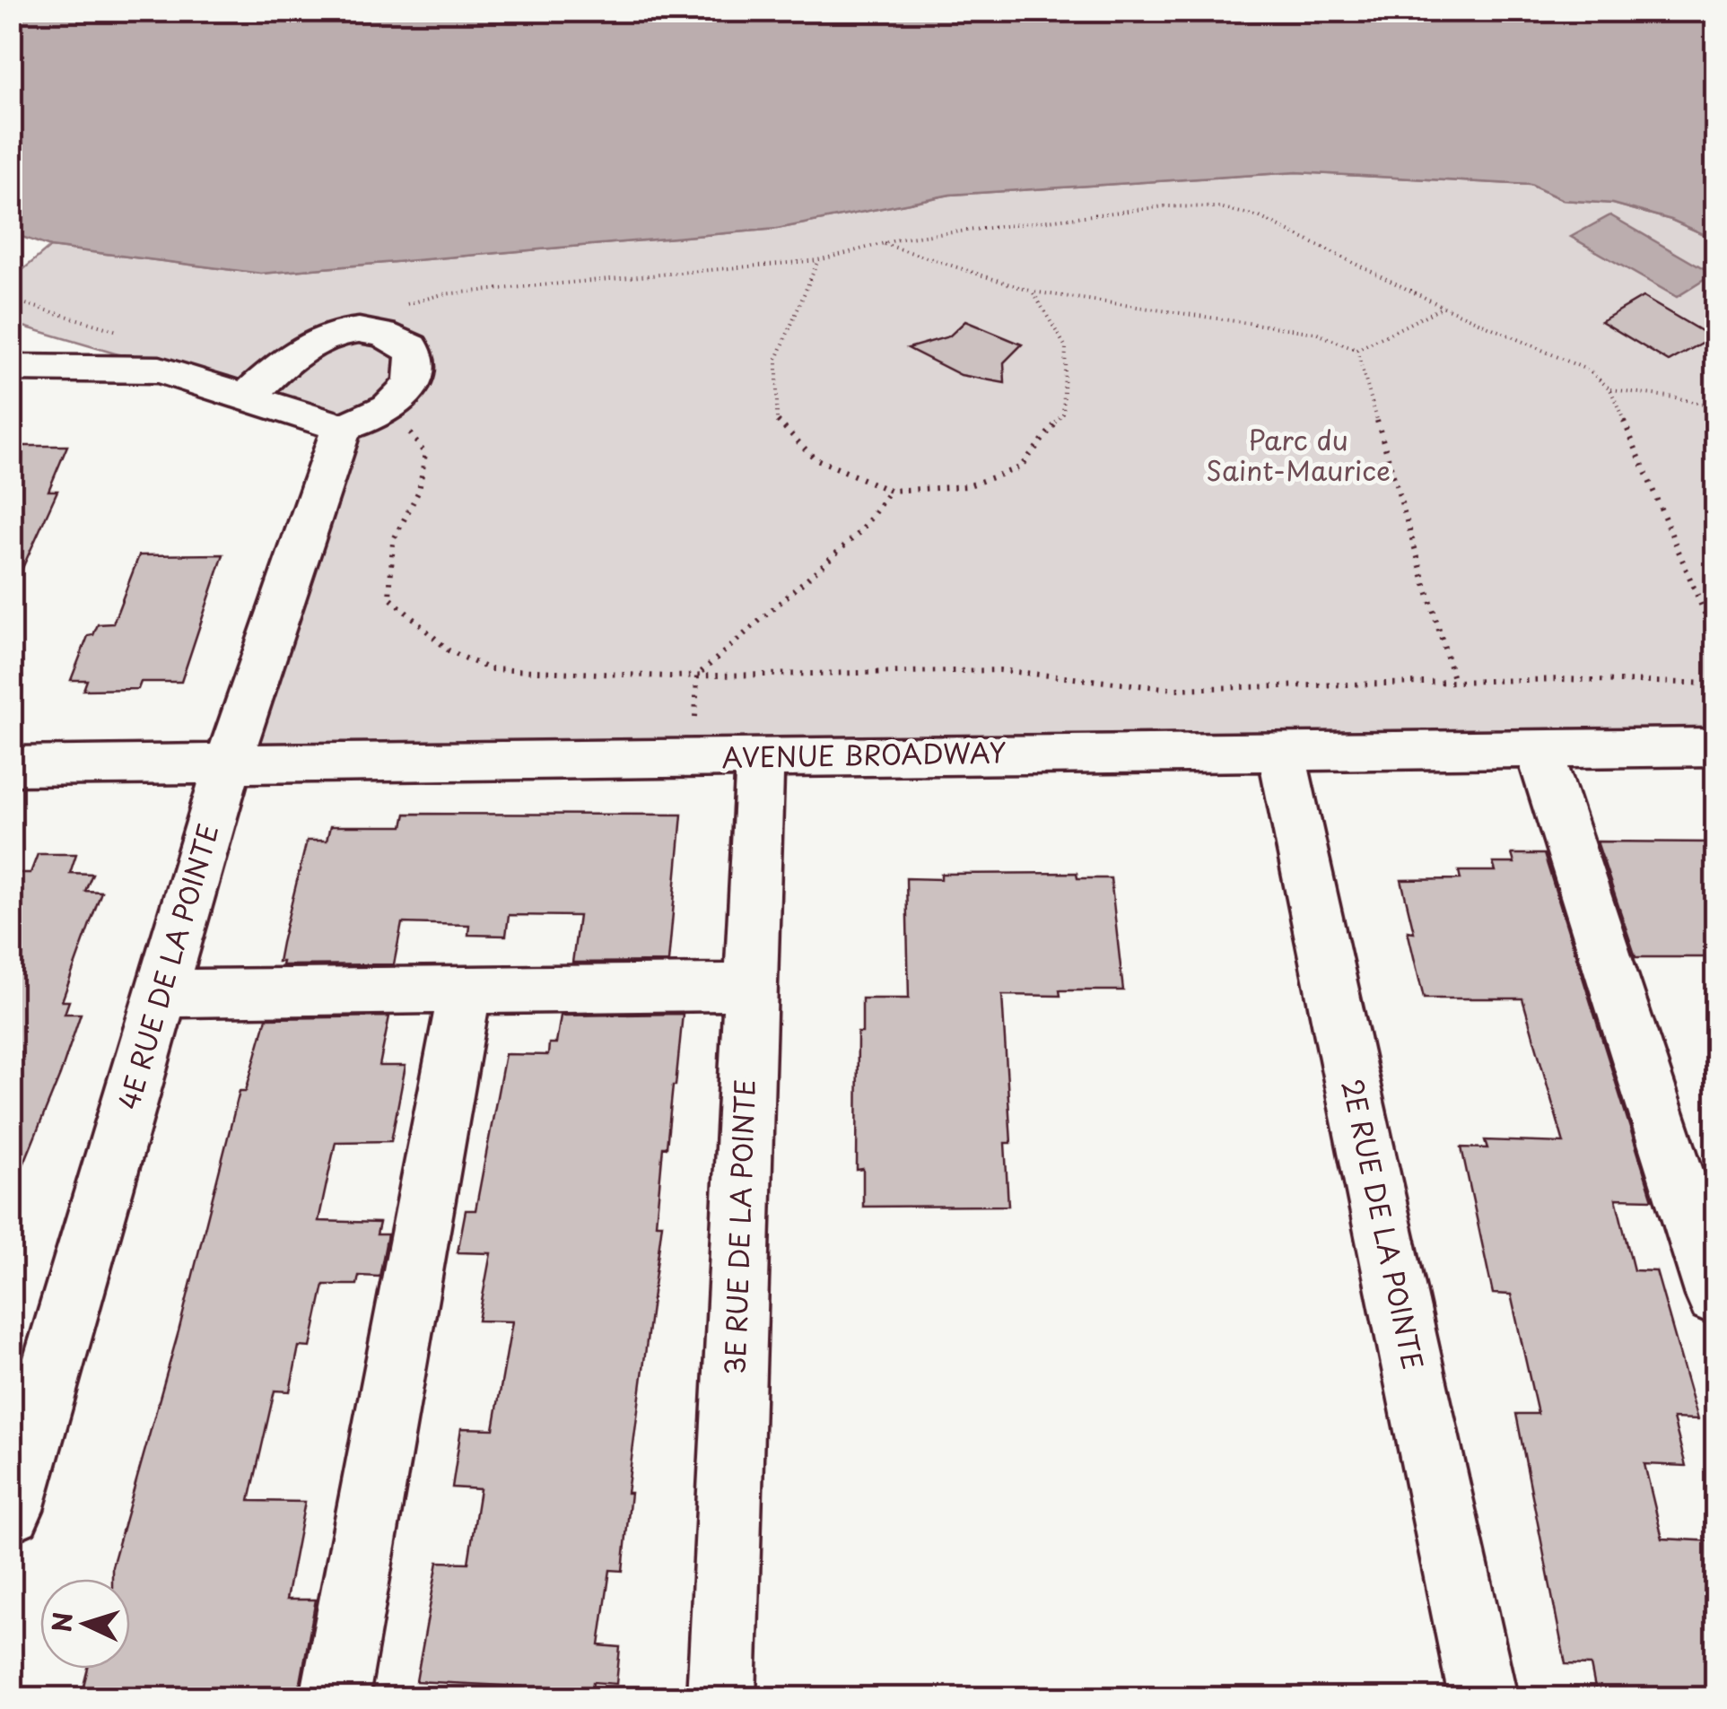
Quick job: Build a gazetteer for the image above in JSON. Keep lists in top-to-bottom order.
{
  "streets": {
    "street": [
      "AVENUE BROADWAY",
      "4E RUE DE LA POINTE",
      "2E RUE DE LA POINTE",
      "3E RUE DE LA POINTE"
    ]
  },
  "crossings": [
    ["AVENUE BROADWAY", "4E RUE DE LA POINTE"],
    ["AVENUE BROADWAY", "2E RUE DE LA POINTE"],
    ["AVENUE BROADWAY", "3E RUE DE LA POINTE"]
  ],
  "parks": ["Parc du Saint-Maurice"],
  "north": "left"
}
